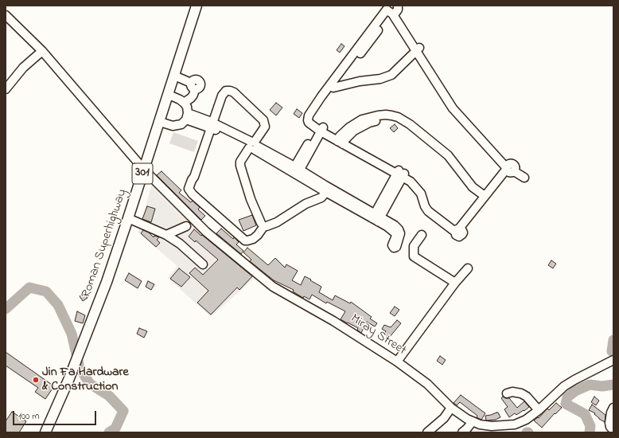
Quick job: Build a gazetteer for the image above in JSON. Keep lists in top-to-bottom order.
{
  "streets": {
    "main road": ["301", "Roman Superhighway"],
    "street": ["Miray Street"]
  },
  "crossings": [
    ["Roman Superhighway", "Miray Street"]
  ],
  "places": ["Jin Fa Hardware & Construction"],
  "scale_bar": "100 m"
}
